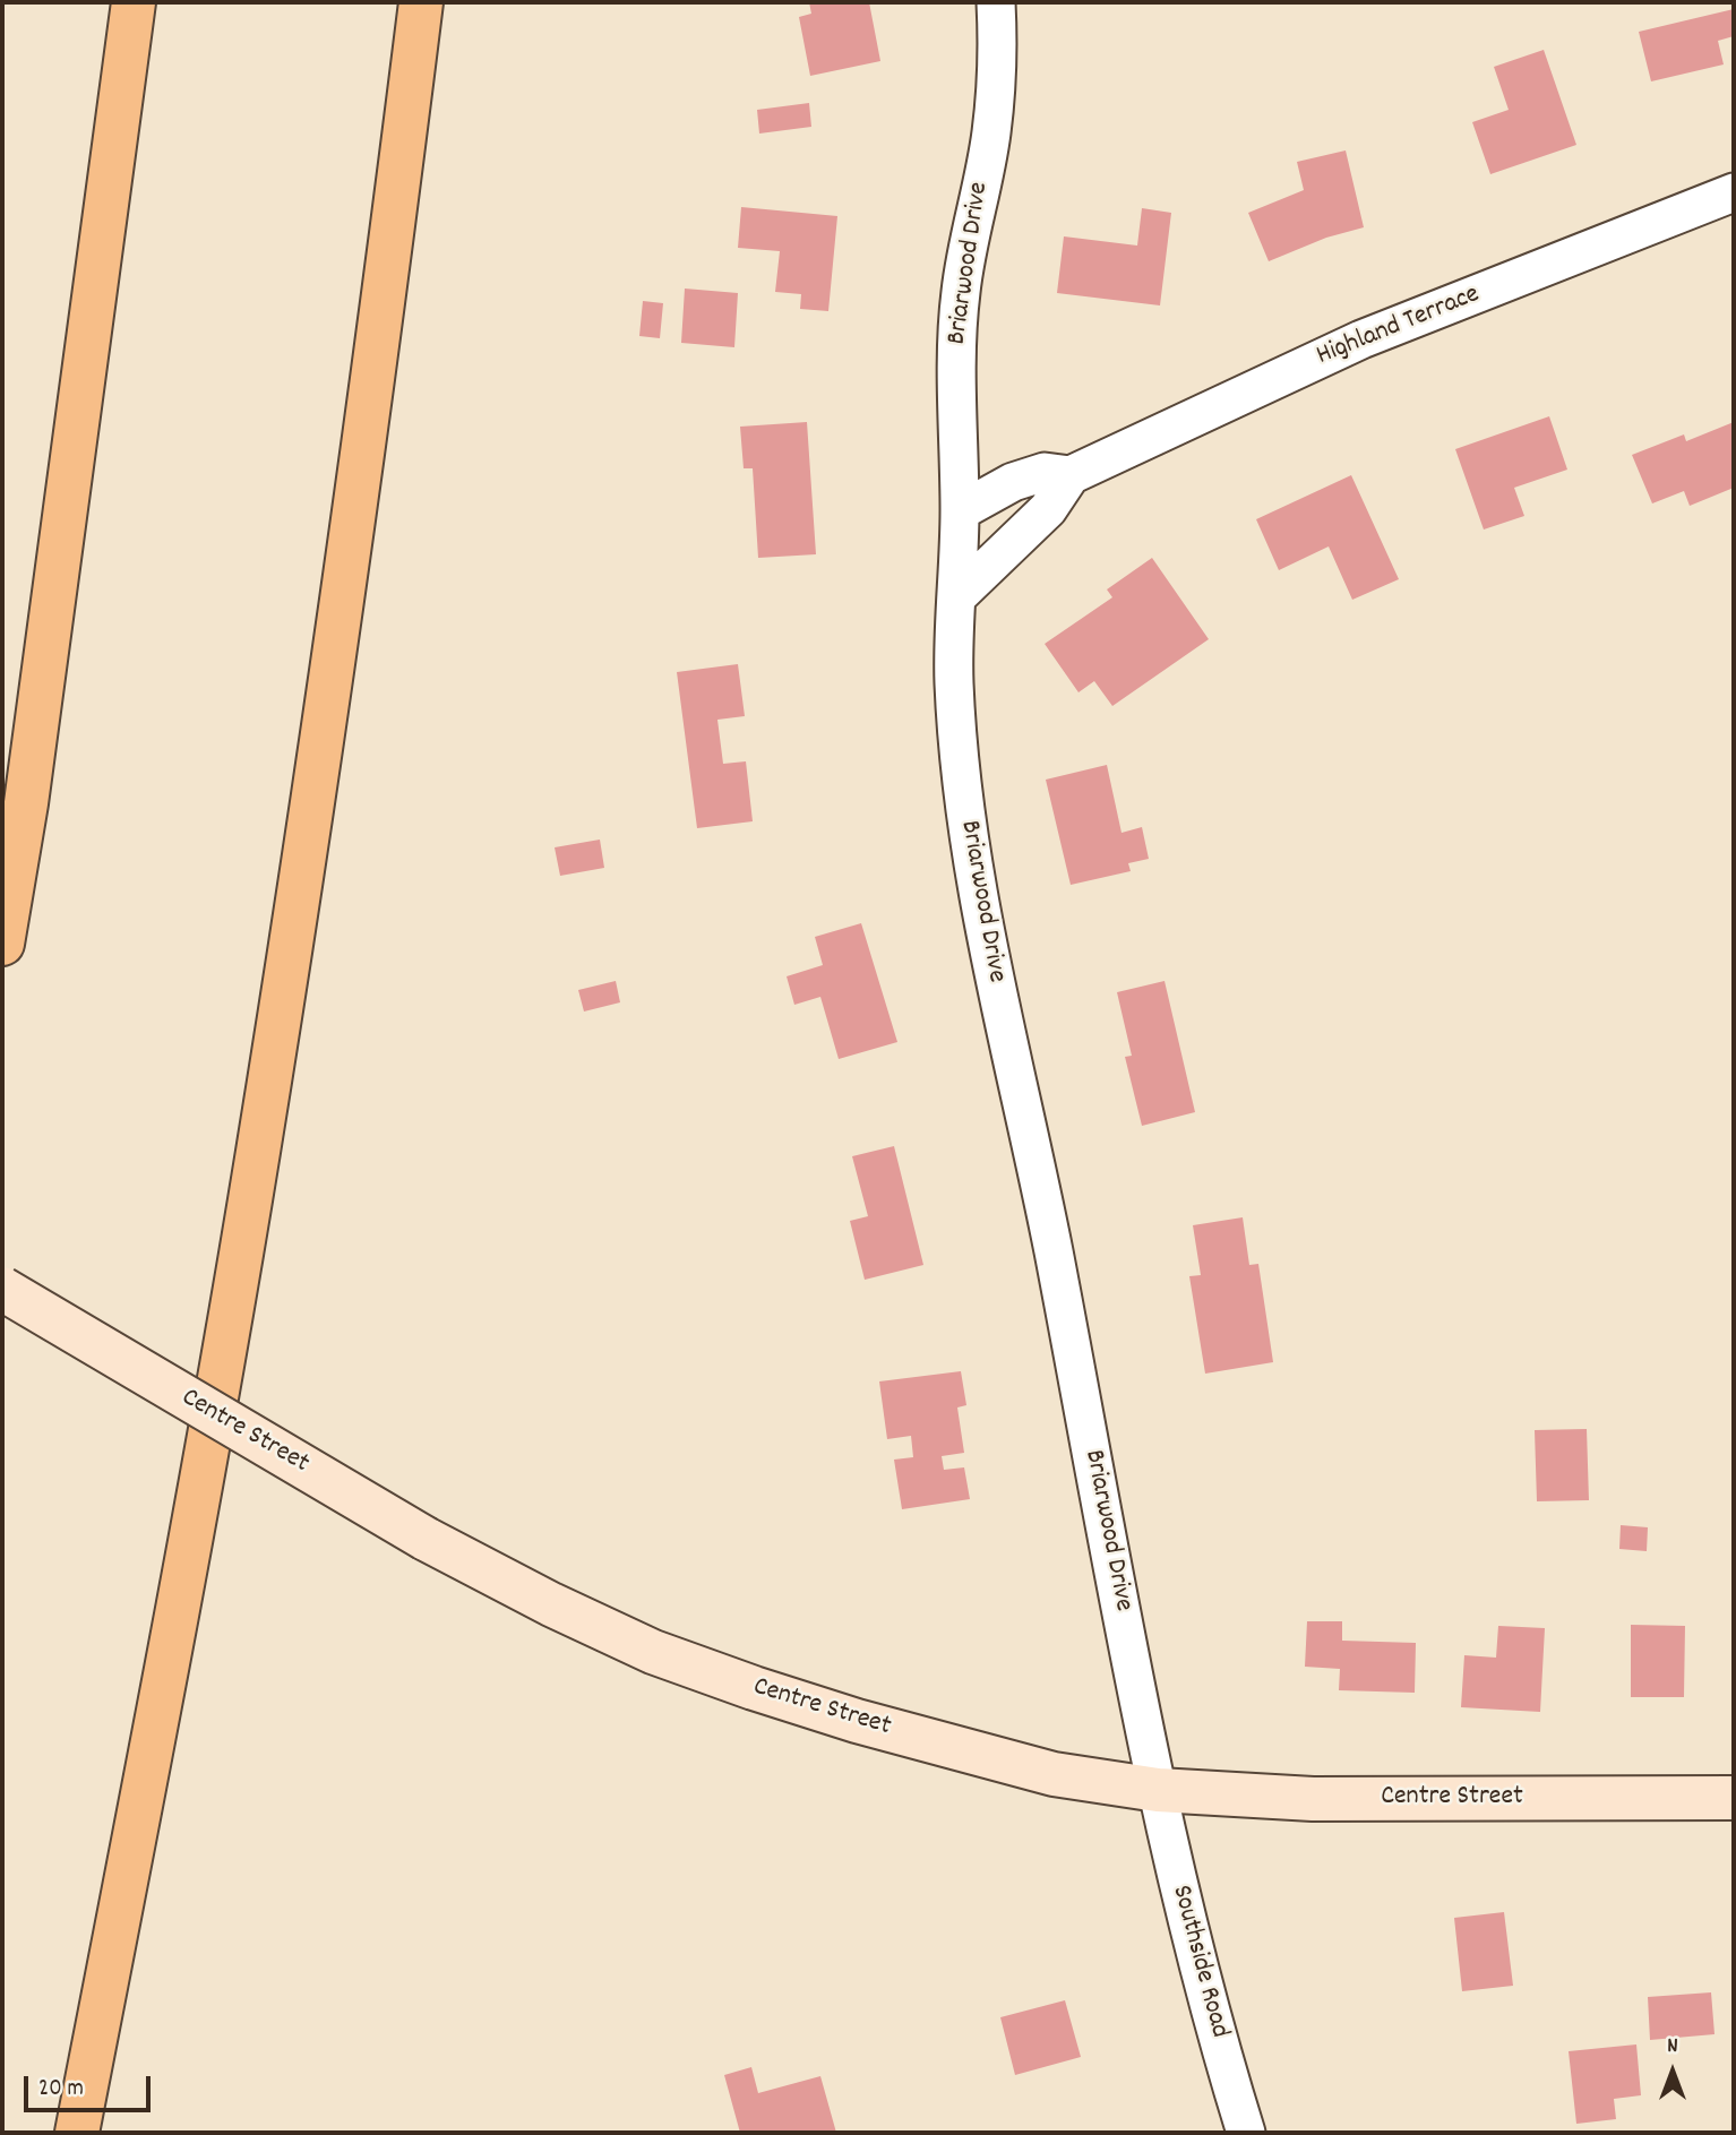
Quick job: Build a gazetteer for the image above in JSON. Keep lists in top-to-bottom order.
{
  "streets": {
    "main road": ["Centre Street"],
    "street": ["Briarwood Drive", "Highland Terrace", "Southside Road"]
  },
  "crossings": [
    ["Briarwood Drive", "Highland Terrace"],
    ["Briarwood Drive", "Centre Street"],
    ["Briarwood Drive", "Southside Road"],
    ["Centre Street", "Southside Road"]
  ],
  "scale_bar": "20 m",
  "north": "top"
}
